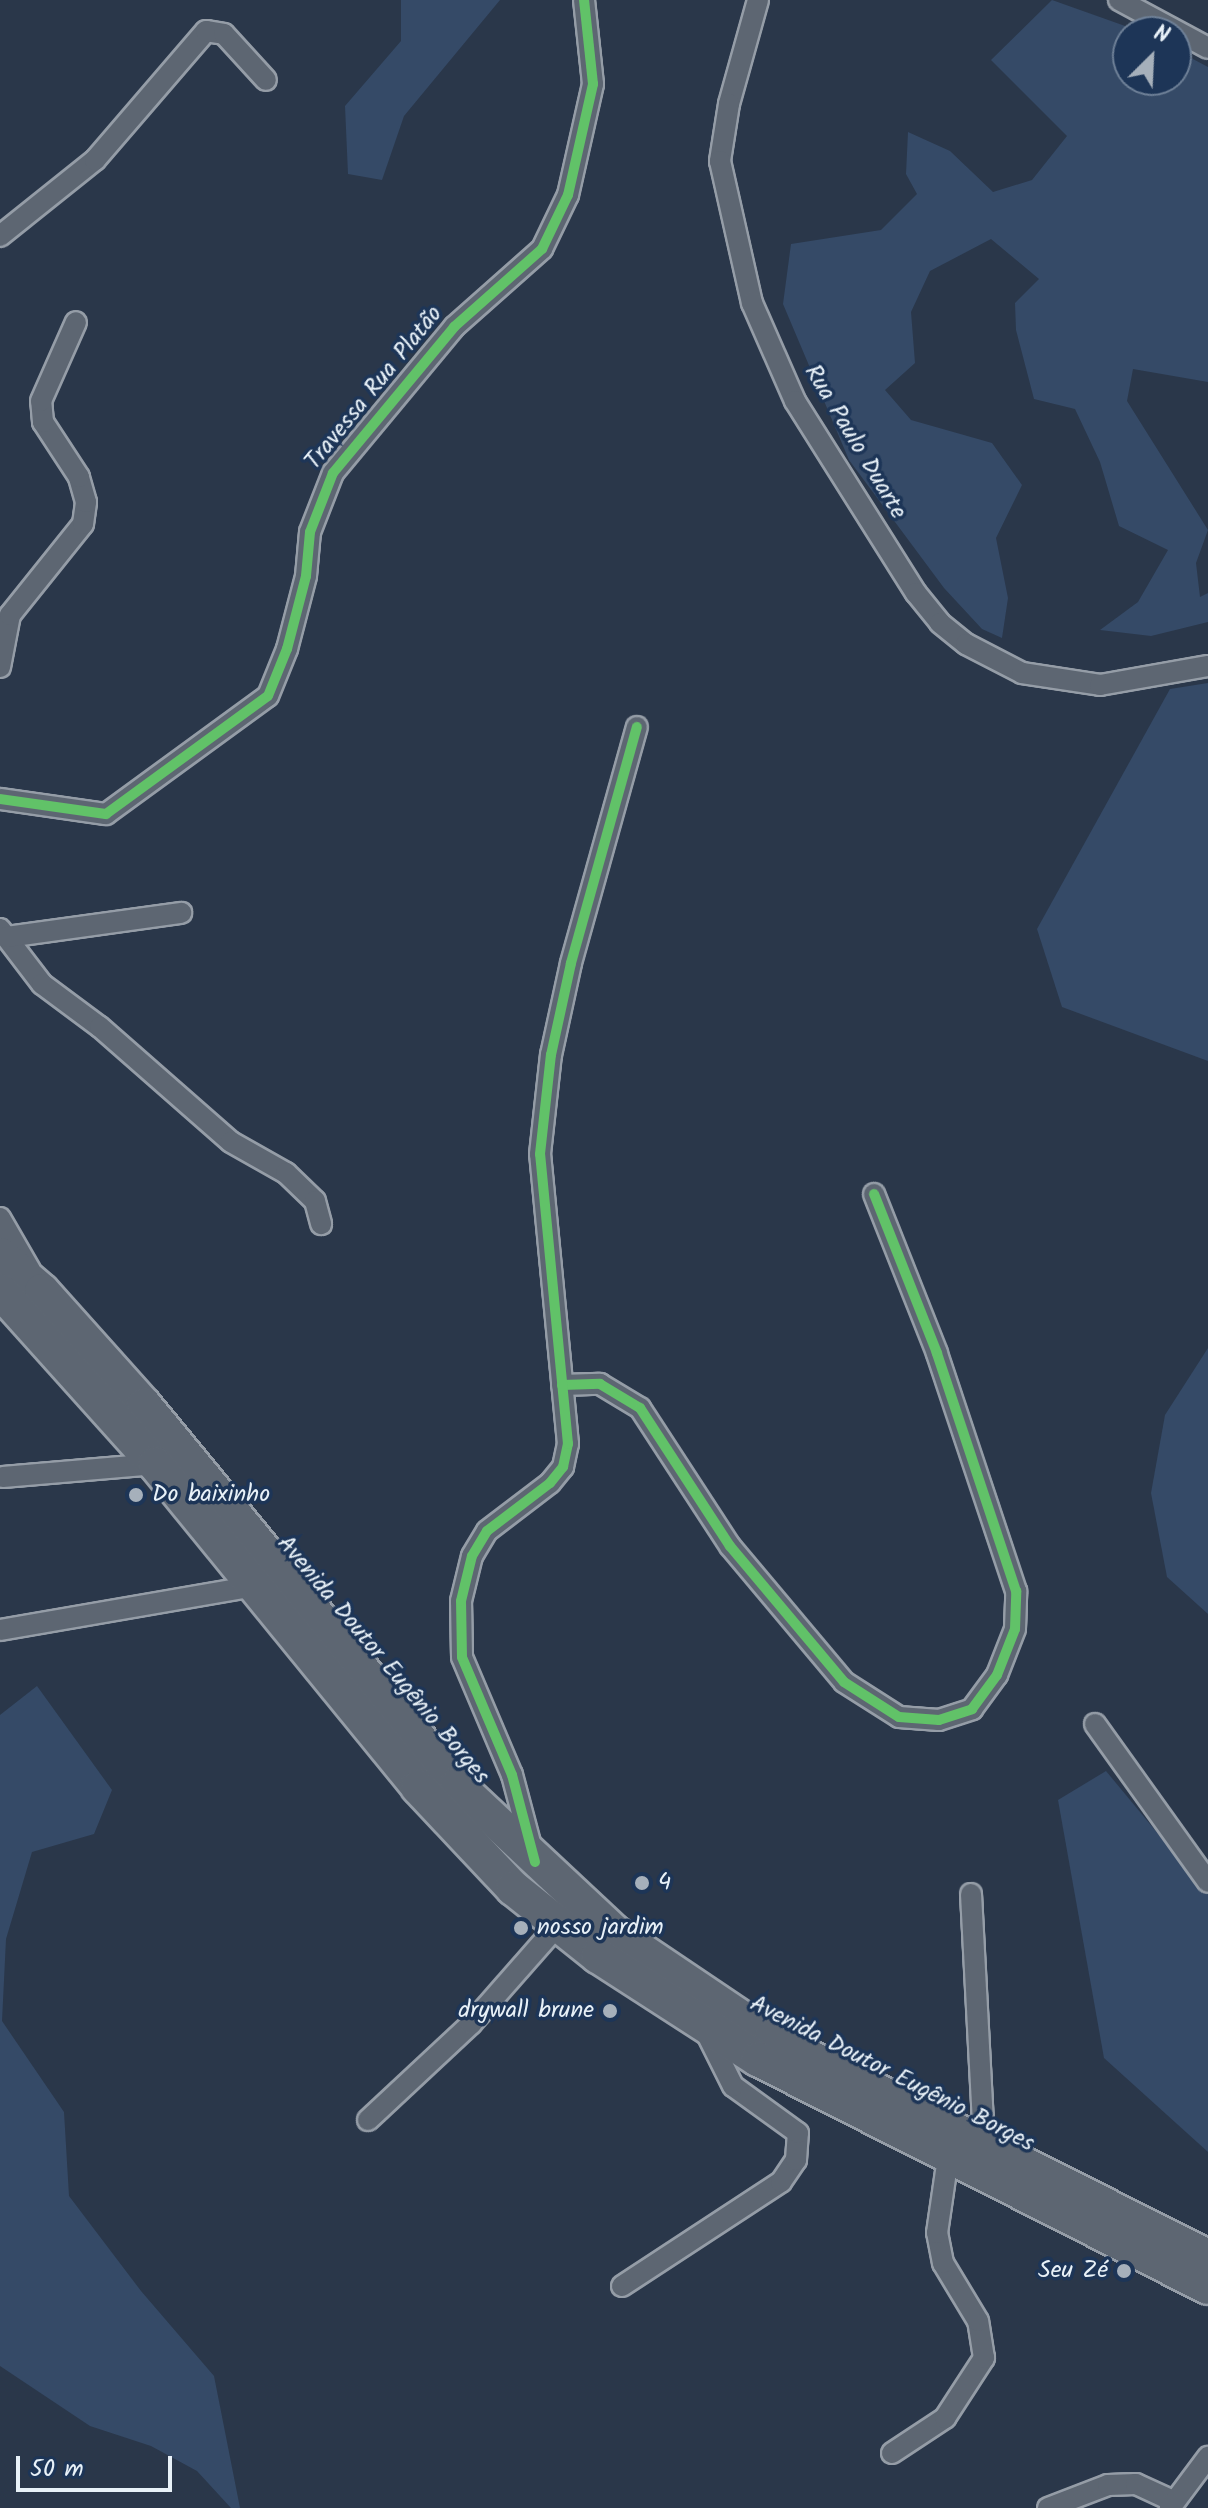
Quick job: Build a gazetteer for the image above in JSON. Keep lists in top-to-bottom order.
{
  "streets": {
    "highway": ["Avenida Doutor Eugênio Borges"],
    "street": ["Travessa Rua Platão", "Rua Paulo Duarte"]
  },
  "places": [
    "Do baixinho",
    "4",
    "nosso jardim",
    "drywall brune",
    "Seu Zé"
  ],
  "scale_bar": "50 m",
  "north": "top right"
}
